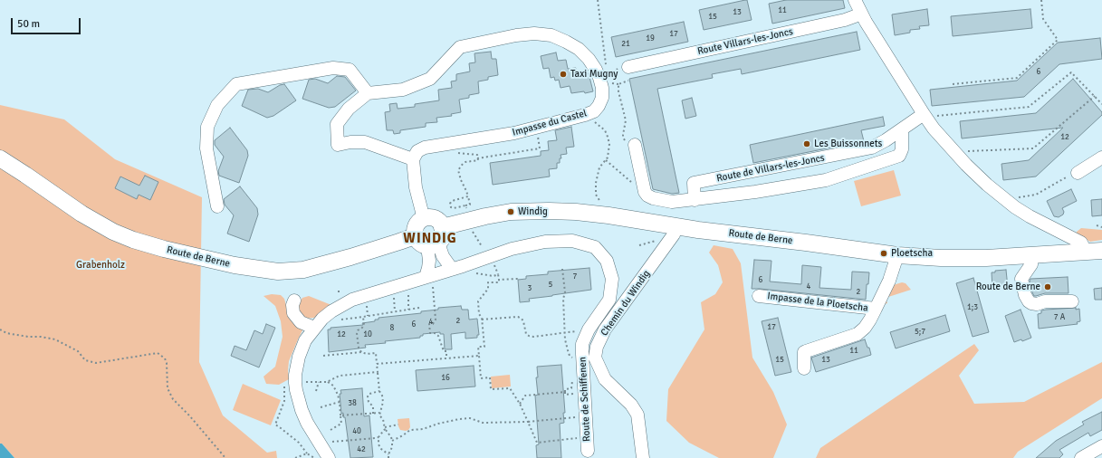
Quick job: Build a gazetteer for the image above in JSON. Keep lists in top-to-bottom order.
{
  "streets": {
    "main road": ["Route de Berne"],
    "street": [
      "Route Villars-les-Joncs",
      "Impasse du Castel",
      "Route de Villars-les-Joncs",
      "Impasse de la Ploetscha",
      "Chemin du Windig",
      "Route de Schiffenen"
    ]
  },
  "crossings": [
    ["Route de Berne", "Impasse de la Ploetscha"],
    ["Route de Berne", "Chemin du Windig"]
  ],
  "districts": ["WINDIG"],
  "parks": ["Grabenholz"],
  "places": [
    "Taxi Mugny",
    "Les Buissonnets",
    "Windig",
    "Ploetscha",
    "Route de Berne"
  ],
  "house_numbers": [
    "11",
    "13",
    "15",
    "17",
    "19",
    "21",
    "6",
    "12",
    "7",
    "6",
    "5",
    "4",
    "3",
    "2",
    "1;3",
    "7 A",
    "2",
    "4",
    "6",
    "17",
    "8",
    "5;7",
    "12",
    "10",
    "11",
    "15",
    "13",
    "16",
    "38",
    "40",
    "42"
  ],
  "scale_bar": "50 m"
}
